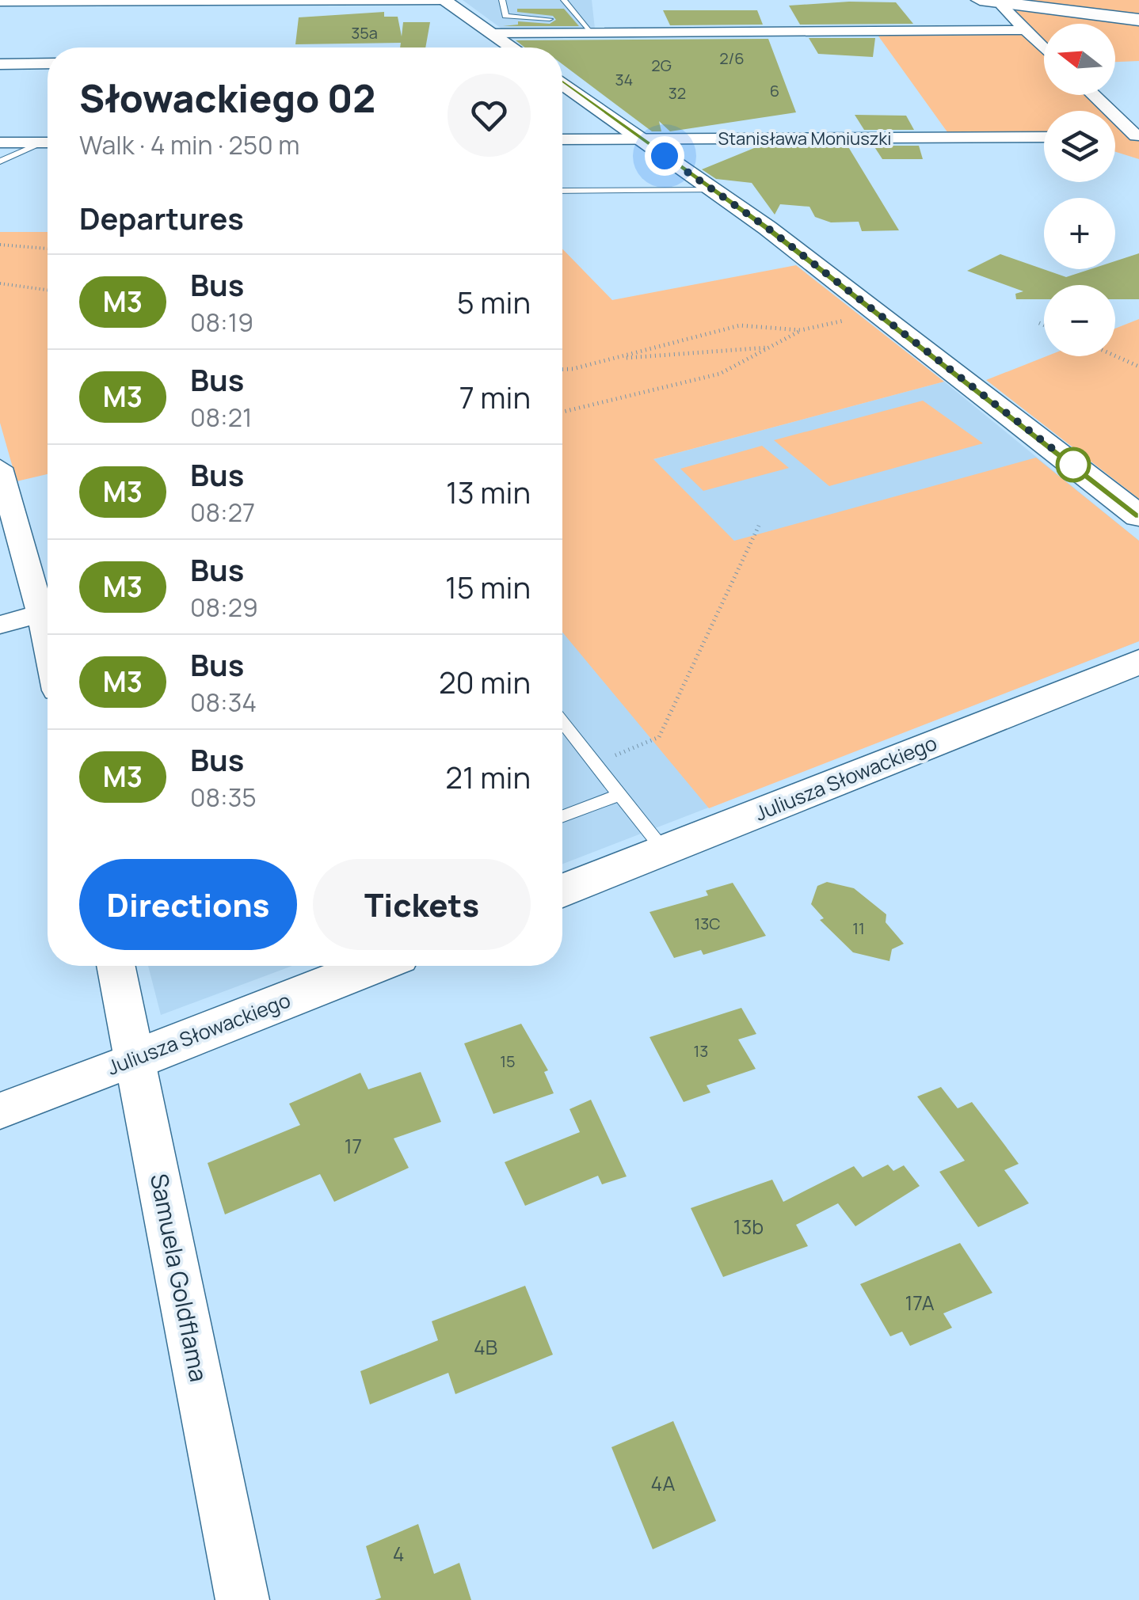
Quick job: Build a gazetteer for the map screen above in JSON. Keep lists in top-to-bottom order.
{
  "streets": {
    "street": ["Stanisława Moniuszki", "Juliusza Słowackiego", "Samuela Goldflama"]
  },
  "crossings": [
    ["Juliusza Słowackiego", "Samuela Goldflama"]
  ],
  "lines": ["bus line M3"],
  "house_numbers": [
    "35a",
    "2/6",
    "2G",
    "34",
    "6",
    "32",
    "13C",
    "11",
    "13",
    "15",
    "17",
    "13b",
    "17A",
    "4B",
    "4A",
    "4"
  ],
  "north": "left",
  "page": {
    "map_buttons": ["+", "−"],
    "heading": [
      ["Słowackiego 02", "Walk · 4 min · 250 m"],
      "Departures"
    ],
    "list": [
      {
        "mark": "M3",
        "name": "Bus",
        "note": "08:19",
        "value": "5 min"
      },
      {
        "mark": "M3",
        "name": "Bus",
        "note": "08:21",
        "value": "7 min"
      },
      {
        "mark": "M3",
        "name": "Bus",
        "note": "08:27",
        "value": "13 min"
      },
      {
        "mark": "M3",
        "name": "Bus",
        "note": "08:29",
        "value": "15 min"
      },
      {
        "mark": "M3",
        "name": "Bus",
        "note": "08:34",
        "value": "20 min"
      },
      {
        "mark": "M3",
        "name": "Bus",
        "note": "08:35",
        "value": "21 min"
      }
    ],
    "buttons": ["Directions", "Tickets"]
  }
}
